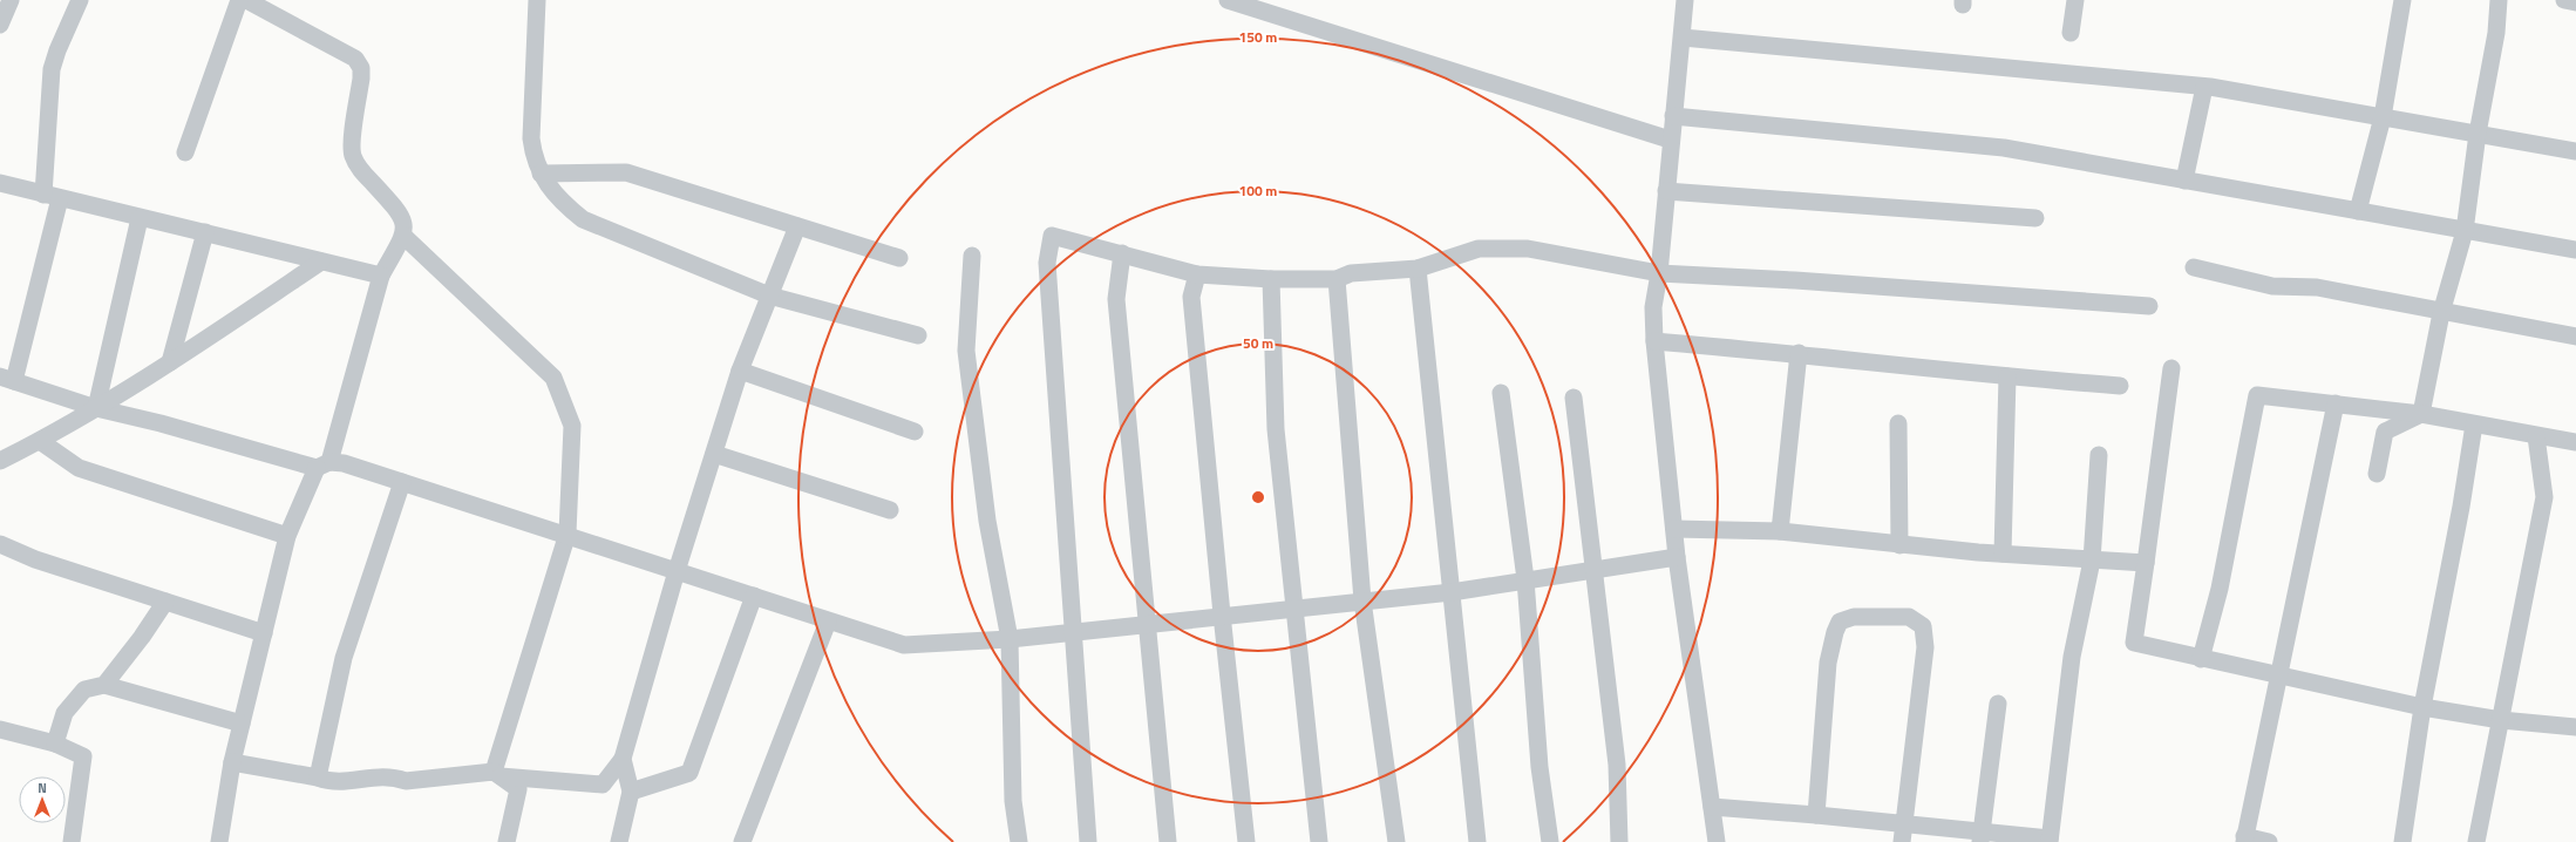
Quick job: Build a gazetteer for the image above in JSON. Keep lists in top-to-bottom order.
{
  "north": "top",
  "rings": ["150 m", "100 m", "50 m"]
}
